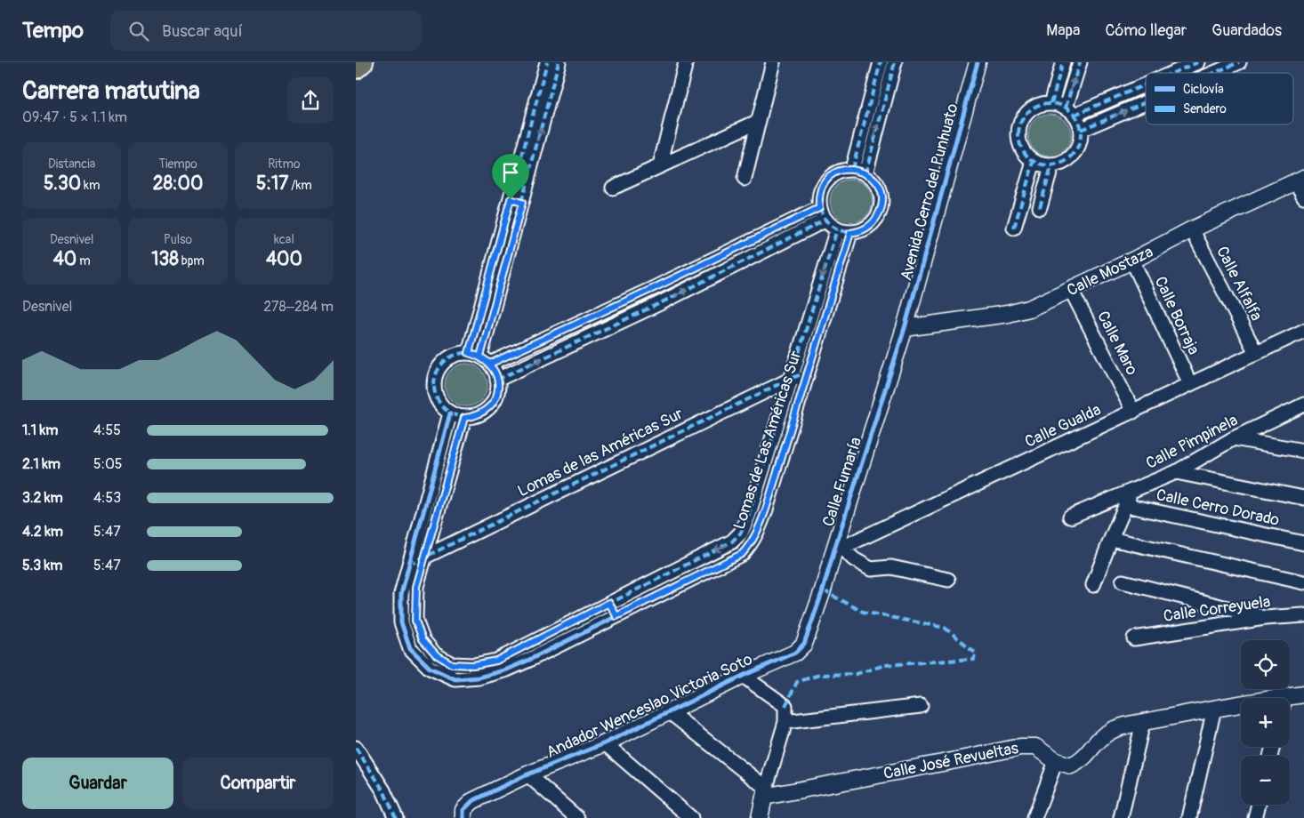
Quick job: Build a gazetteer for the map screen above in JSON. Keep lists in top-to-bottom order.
{
  "streets": {
    "street": [
      "Avenida Cerro del Punhuato",
      "Calle Mostaza",
      "Calle Alfalfa",
      "Calle Borraja",
      "Calle Maro",
      "Calle Gualda",
      "Lomas de Las Américas Sur",
      "Calle Pimpinela",
      "Lomas de las Américas Sur",
      "Calle Fumaría",
      "Calle Cerro Dorado",
      "Calle Correyuela",
      "Andador Wenceslao Victoria Soto",
      "Calle José Revueltas"
    ]
  },
  "crossings": [
    ["Avenida Cerro del Punhuato", "Calle Mostaza"],
    ["Avenida Cerro del Punhuato", "Calle Fumaría"],
    ["Calle Mostaza", "Calle Alfalfa"],
    ["Calle Mostaza", "Calle Borraja"],
    ["Calle Mostaza", "Calle Maro"],
    ["Calle Mostaza", "Calle Fumaría"],
    ["Calle Alfalfa", "Calle Gualda"],
    ["Calle Borraja", "Calle Gualda"],
    ["Calle Maro", "Calle Gualda"],
    ["Calle Gualda", "Calle Fumaría"],
    ["Lomas de Las Américas Sur", "Lomas de las Américas Sur"],
    ["Calle Fumaría", "Andador Wenceslao Victoria Soto"],
    ["Andador Wenceslao Victoria Soto", "Calle José Revueltas"]
  ],
  "legend": ["Ciclovía", "Sendero"],
  "page": {
    "header": "Tempo",
    "search": "Buscar aquí",
    "nav": ["Mapa", "Cómo llegar", "Guardados"],
    "heading": ["Carrera matutina", "09:47 · 5 × 1.1 km"],
    "stats": [
      ["Distancia", "5.30 km"],
      ["Tiempo", "28:00"],
      ["Ritmo", "5:17 /km"],
      ["Desnivel", "40 m"],
      ["Pulso", "138 bpm"],
      ["kcal", "400"]
    ],
    "chart": ["Desnivel", "278–284 m"],
    "list": [
      {
        "name": "1.1 km",
        "note": "4:55"
      },
      {
        "name": "2.1 km",
        "note": "5:05"
      },
      {
        "name": "3.2 km",
        "note": "4:53"
      },
      {
        "name": "4.2 km",
        "note": "5:47"
      },
      {
        "name": "5.3 km",
        "note": "5:47"
      }
    ],
    "map_buttons": ["+", "−"],
    "buttons": ["Guardar", "Compartir"]
  }
}
